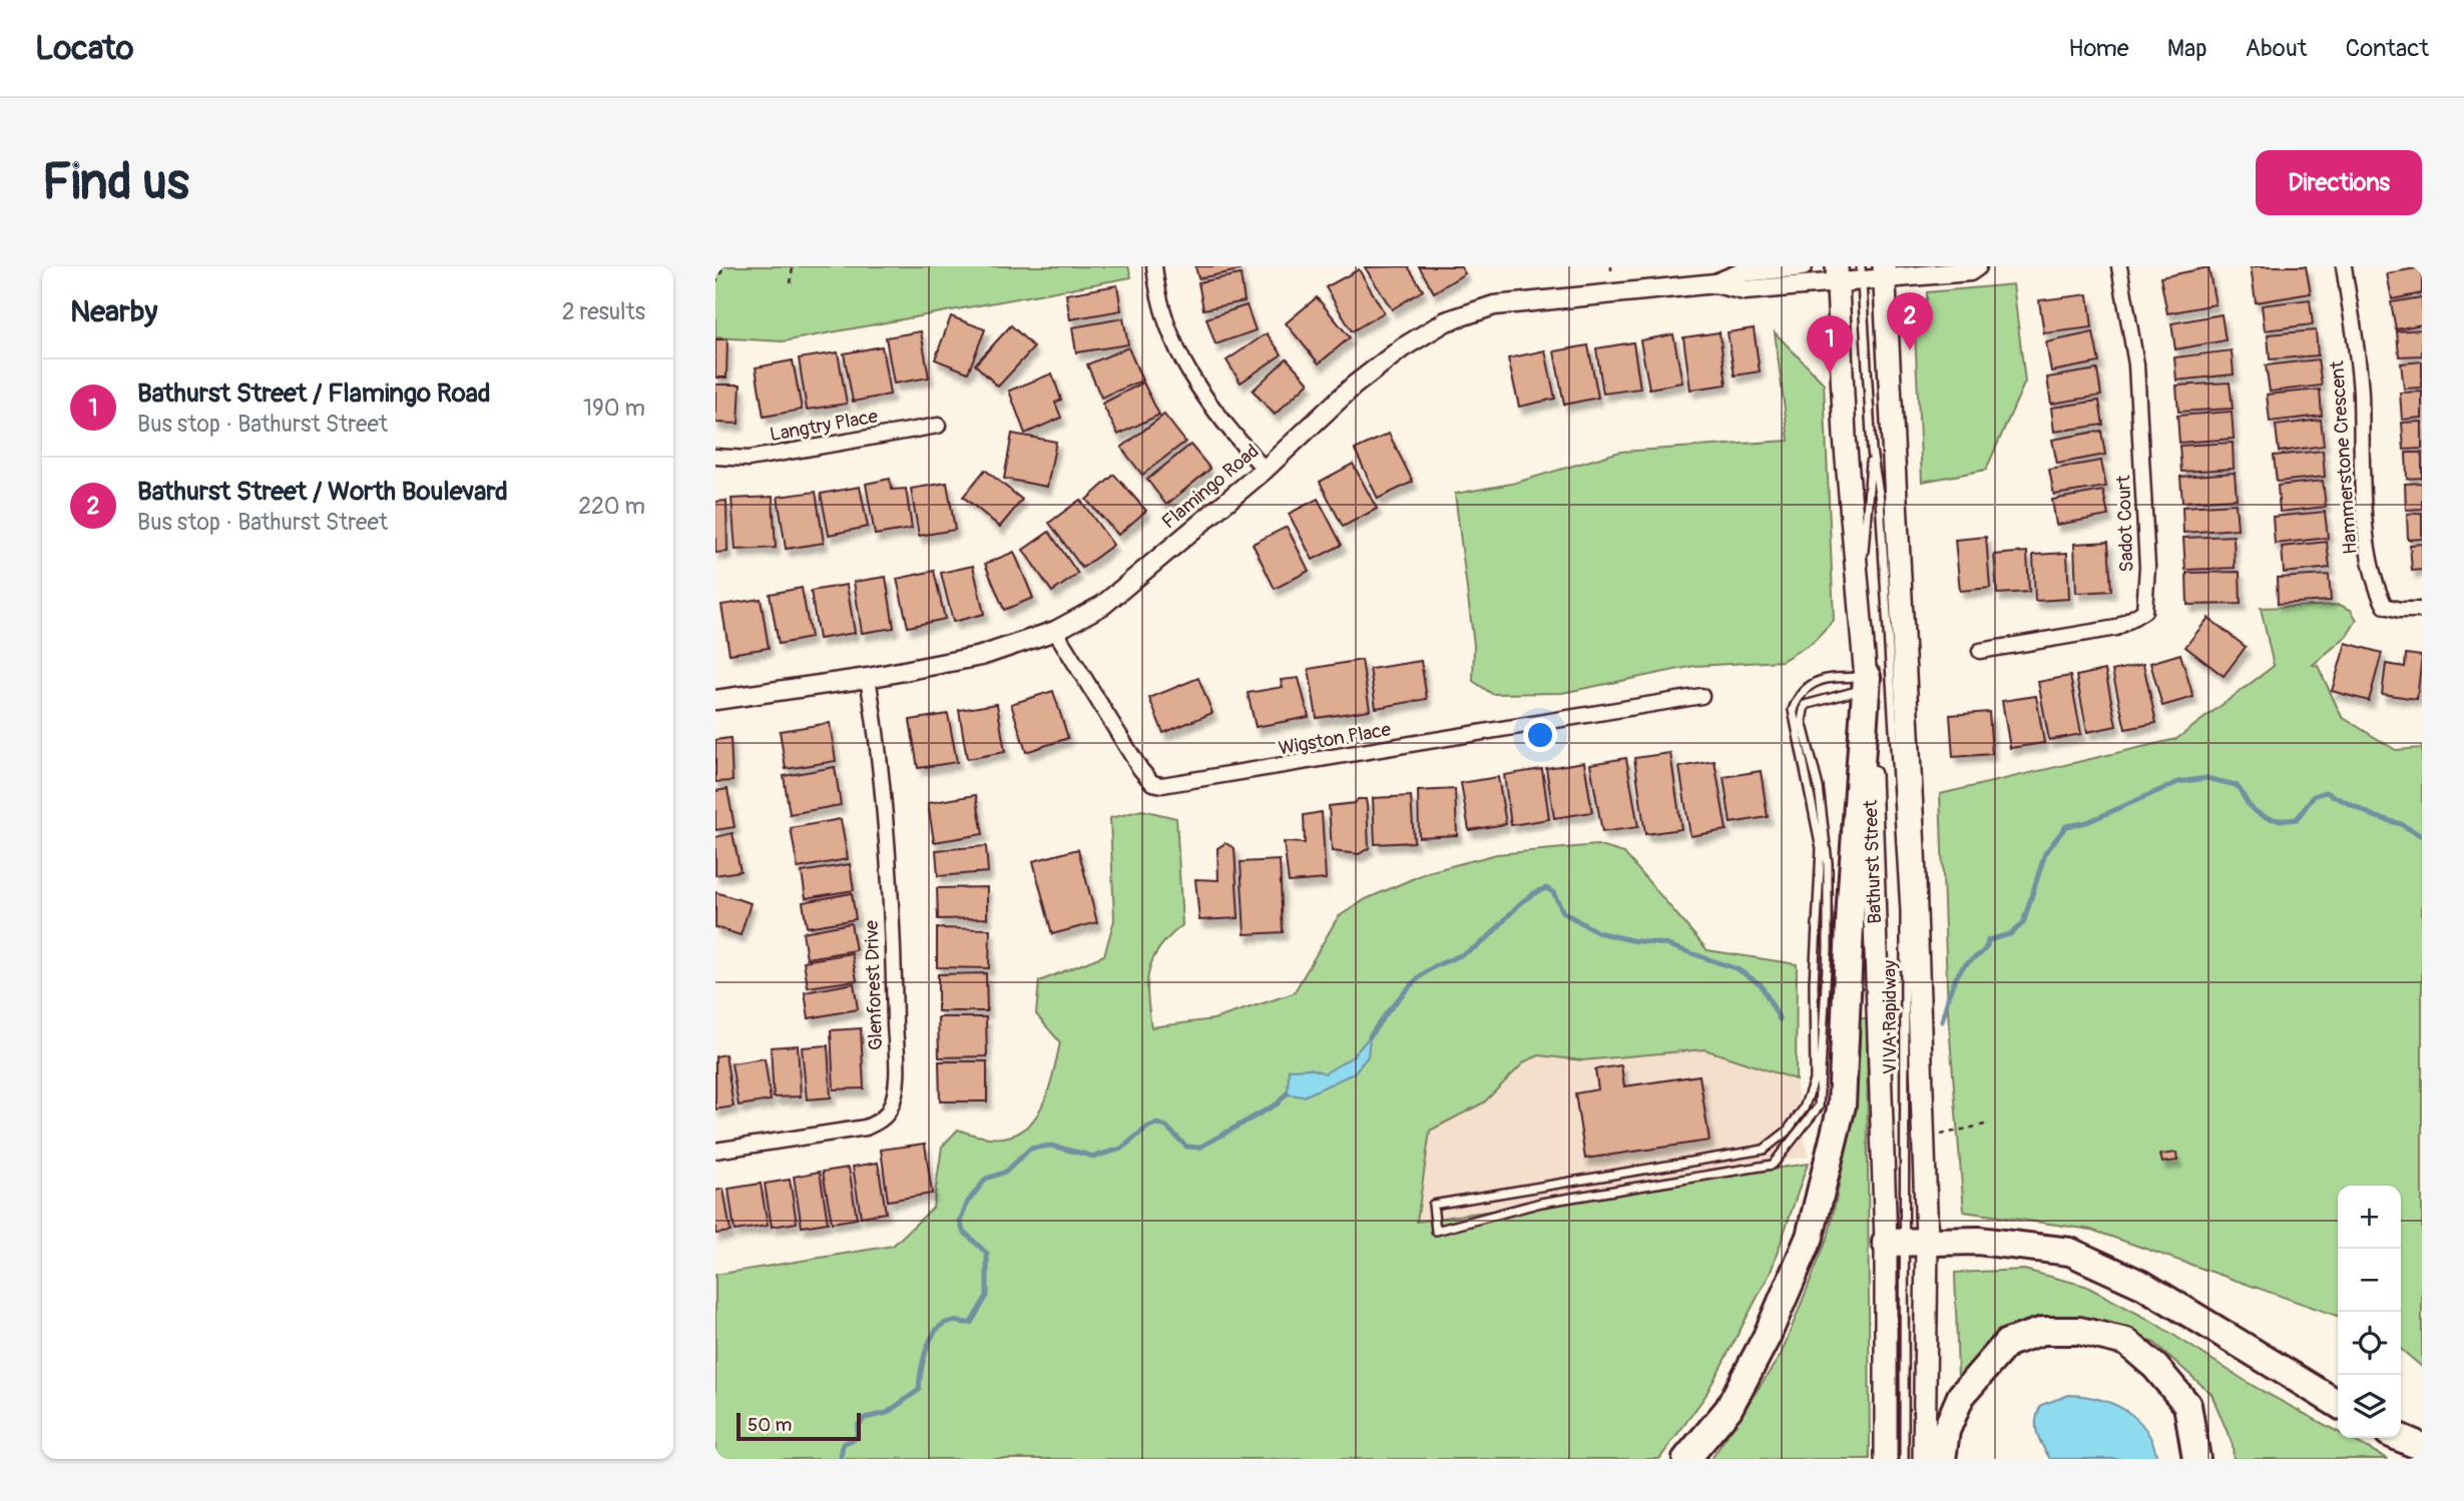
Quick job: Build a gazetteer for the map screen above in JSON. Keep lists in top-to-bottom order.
{
  "streets": {
    "main road": ["Bathurst Street"],
    "street": [
      "Langtry Place",
      "Hammerstone Crescent",
      "Flamingo Road",
      "Sadot Court",
      "Wigston Place",
      "Glenforest Drive"
    ],
    "lane": ["VIVA Rapidway"]
  },
  "crossings": [
    ["Flamingo Road", "Wigston Place"],
    ["Flamingo Road", "Bathurst Street"],
    ["Flamingo Road", "Glenforest Drive"],
    ["Flamingo Road", "VIVA Rapidway"],
    ["Bathurst Street", "VIVA Rapidway"]
  ],
  "scale_bar": "50 m",
  "page": {
    "header": "Locato",
    "nav": [
      "Home",
      "Map",
      "About",
      "Contact"
    ],
    "buttons": "Directions",
    "title": "Find us",
    "heading": ["Nearby", "2 results"],
    "pins": ["2", "1"],
    "list": [
      {
        "mark": "1",
        "name": "Bathurst Street / Flamingo Road",
        "note": "Bus stop · Bathurst Street",
        "value": "190 m"
      },
      {
        "mark": "2",
        "name": "Bathurst Street / Worth Boulevard",
        "note": "Bus stop · Bathurst Street",
        "value": "220 m"
      }
    ],
    "map_buttons": ["+", "−"],
    "scale": "50 m"
  }
}
